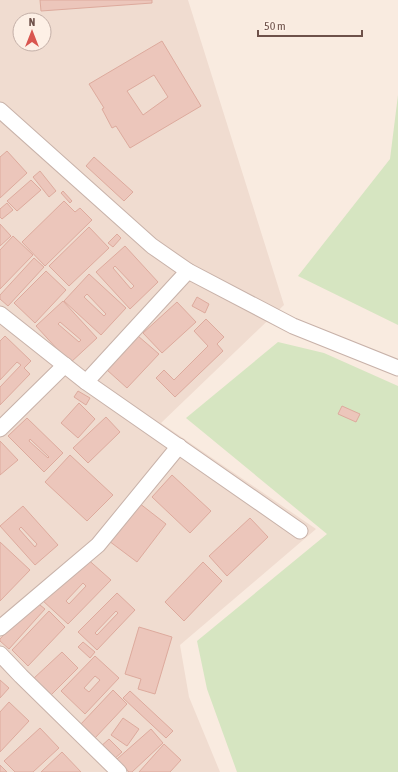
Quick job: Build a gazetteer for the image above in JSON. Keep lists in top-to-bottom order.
{
  "scale_bar": "50 m",
  "north": "top"
}
